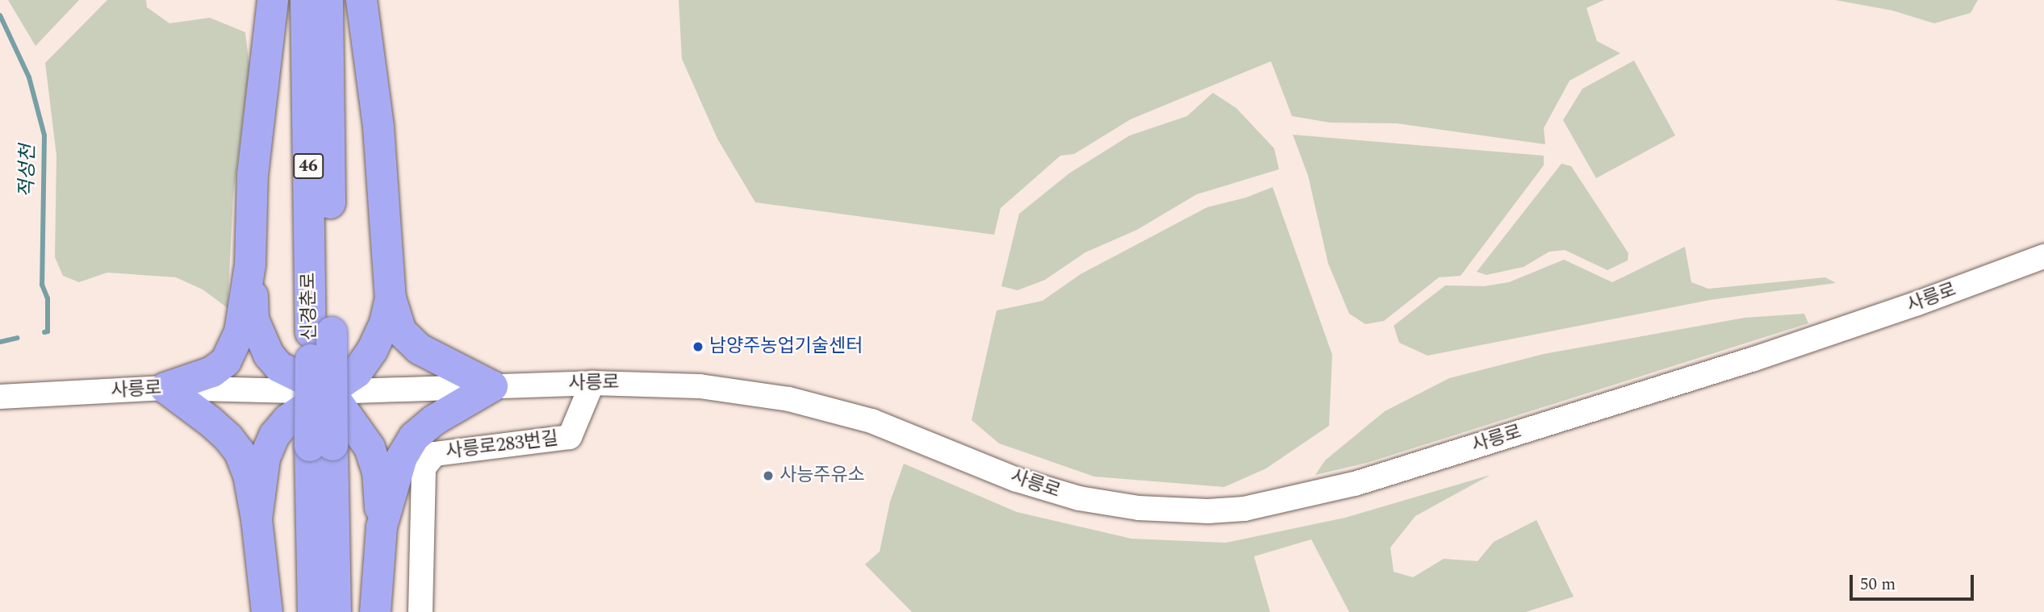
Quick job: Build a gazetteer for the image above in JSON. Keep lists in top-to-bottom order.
{
  "streets": {
    "highway": ["46", "신경춘로"],
    "street": ["사릉로", "사릉로283번길"]
  },
  "crossings": [
    ["사릉로", "사릉로283번길"]
  ],
  "water": ["적성천"],
  "places": ["남양주농업기술센터", "사능주유소"],
  "scale_bar": "50 m"
}
